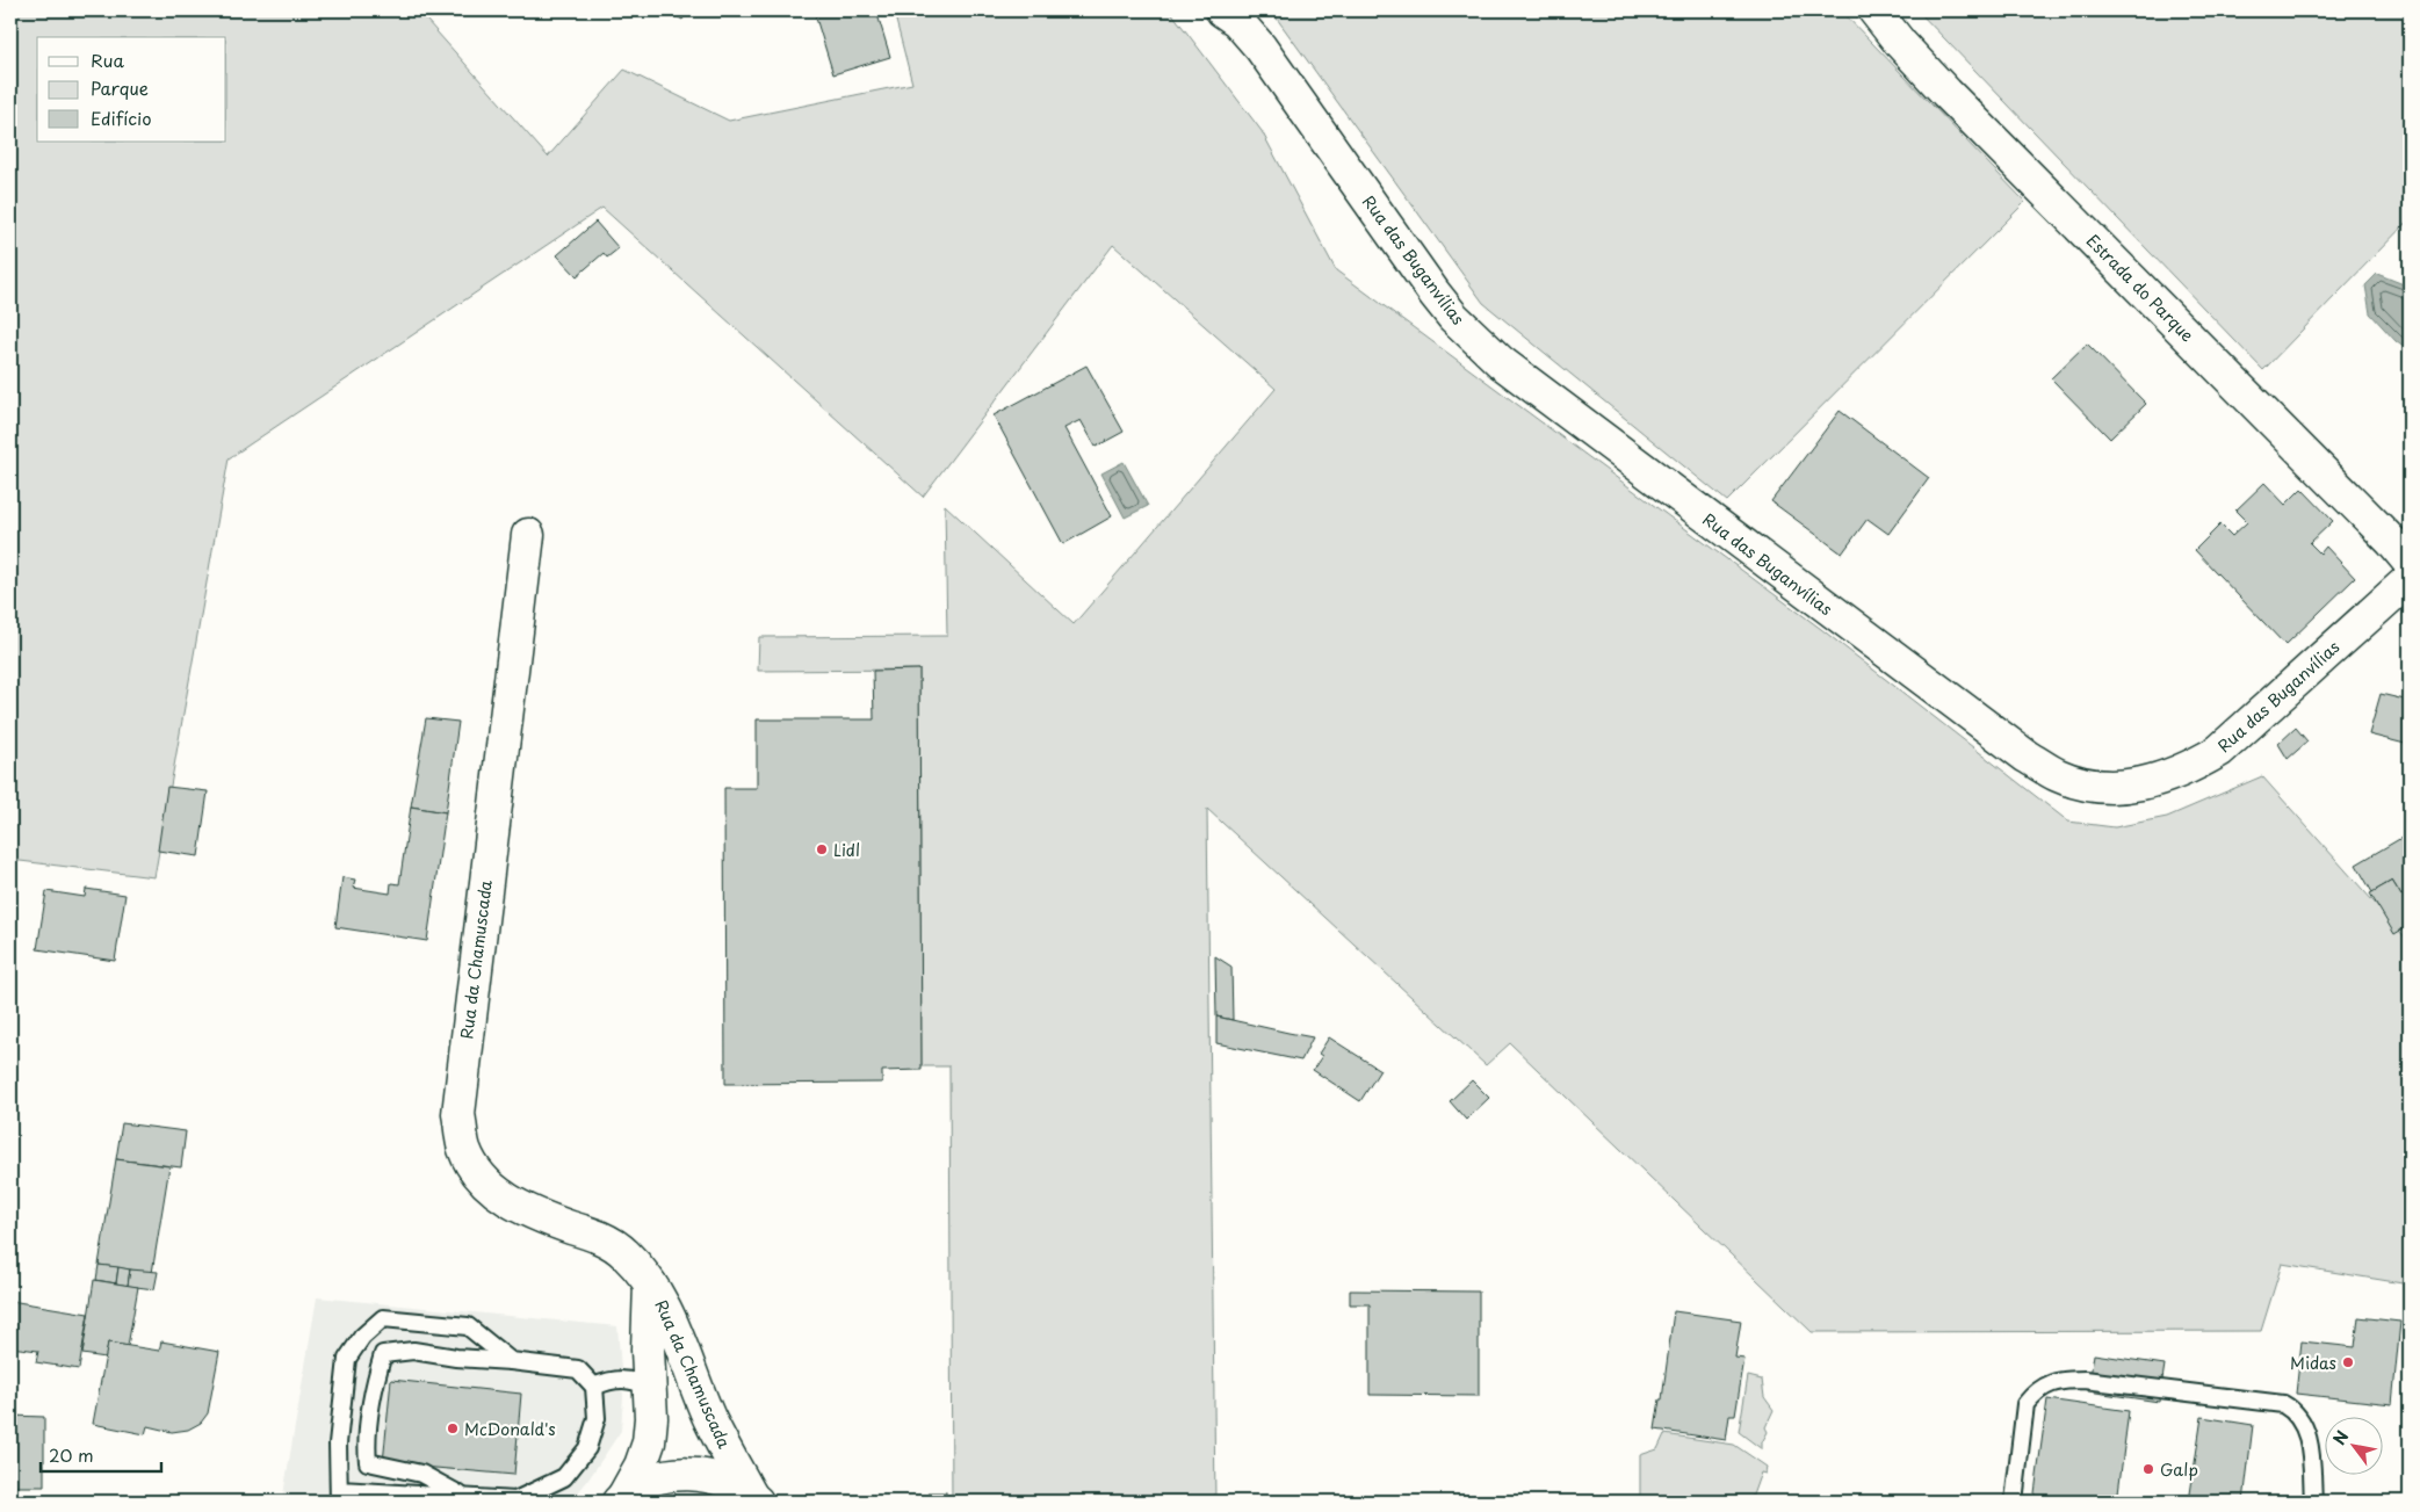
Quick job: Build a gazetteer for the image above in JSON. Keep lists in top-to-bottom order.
{
  "streets": {
    "street": ["Rua das Buganvílias", "Estrada do Parque", "Rua da Chamuscada"]
  },
  "places": [
    "Lidl",
    "Midas",
    "McDonald's",
    "Galp"
  ],
  "legend": ["Rua", "Parque", "Edifício"],
  "scale_bar": "20 m",
  "north": "top left"
}
